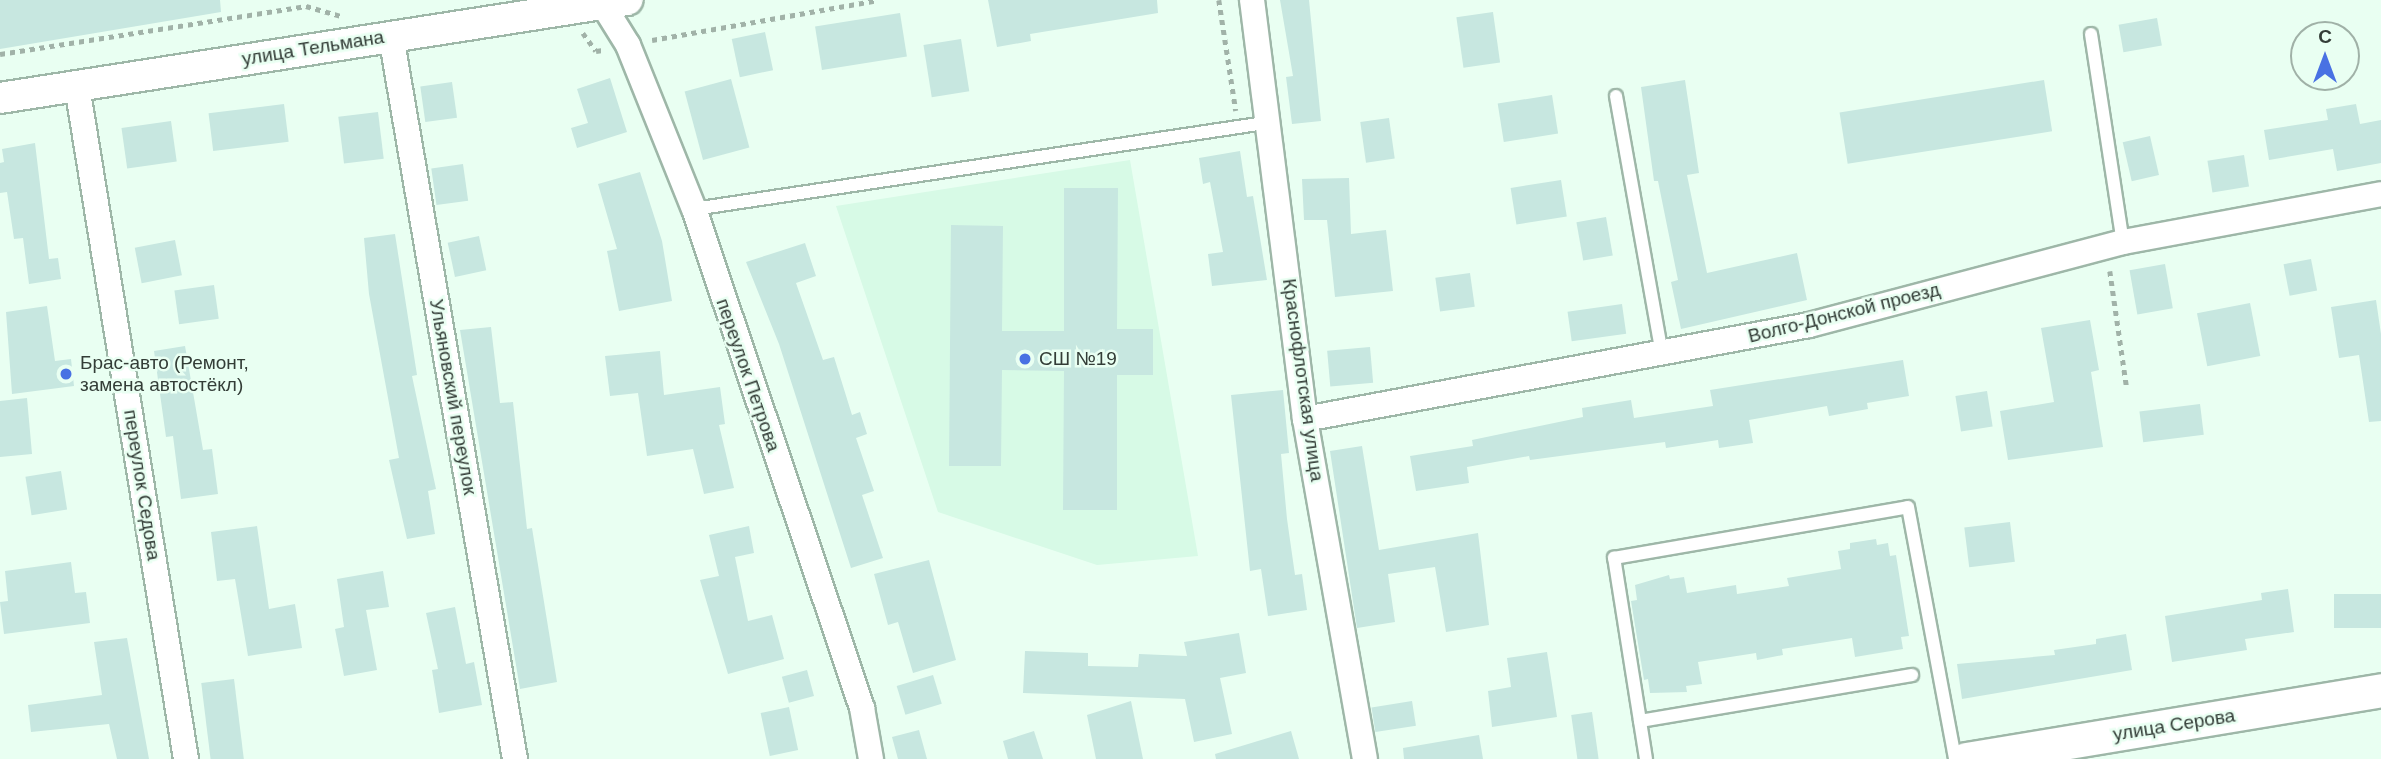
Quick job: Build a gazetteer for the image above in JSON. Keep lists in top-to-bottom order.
{
  "streets": {
    "main road": ["улица Серова"],
    "street": [
      "улица Тельмана",
      "Волго-Донской проезд",
      "переулок Петрова",
      "Краснофлотская улица",
      "Ульяновский переулок",
      "переулок Седова"
    ]
  },
  "crossings": [
    ["улица Тельмана", "переулок Петрова"],
    ["улица Тельмана", "Ульяновский переулок"],
    ["улица Тельмана", "переулок Седова"],
    ["Волго-Донской проезд", "Краснофлотская улица"]
  ],
  "places": ["СШ №19", "Брас-авто (Ремонт, замена автостёкл)"],
  "north": "top"
}
